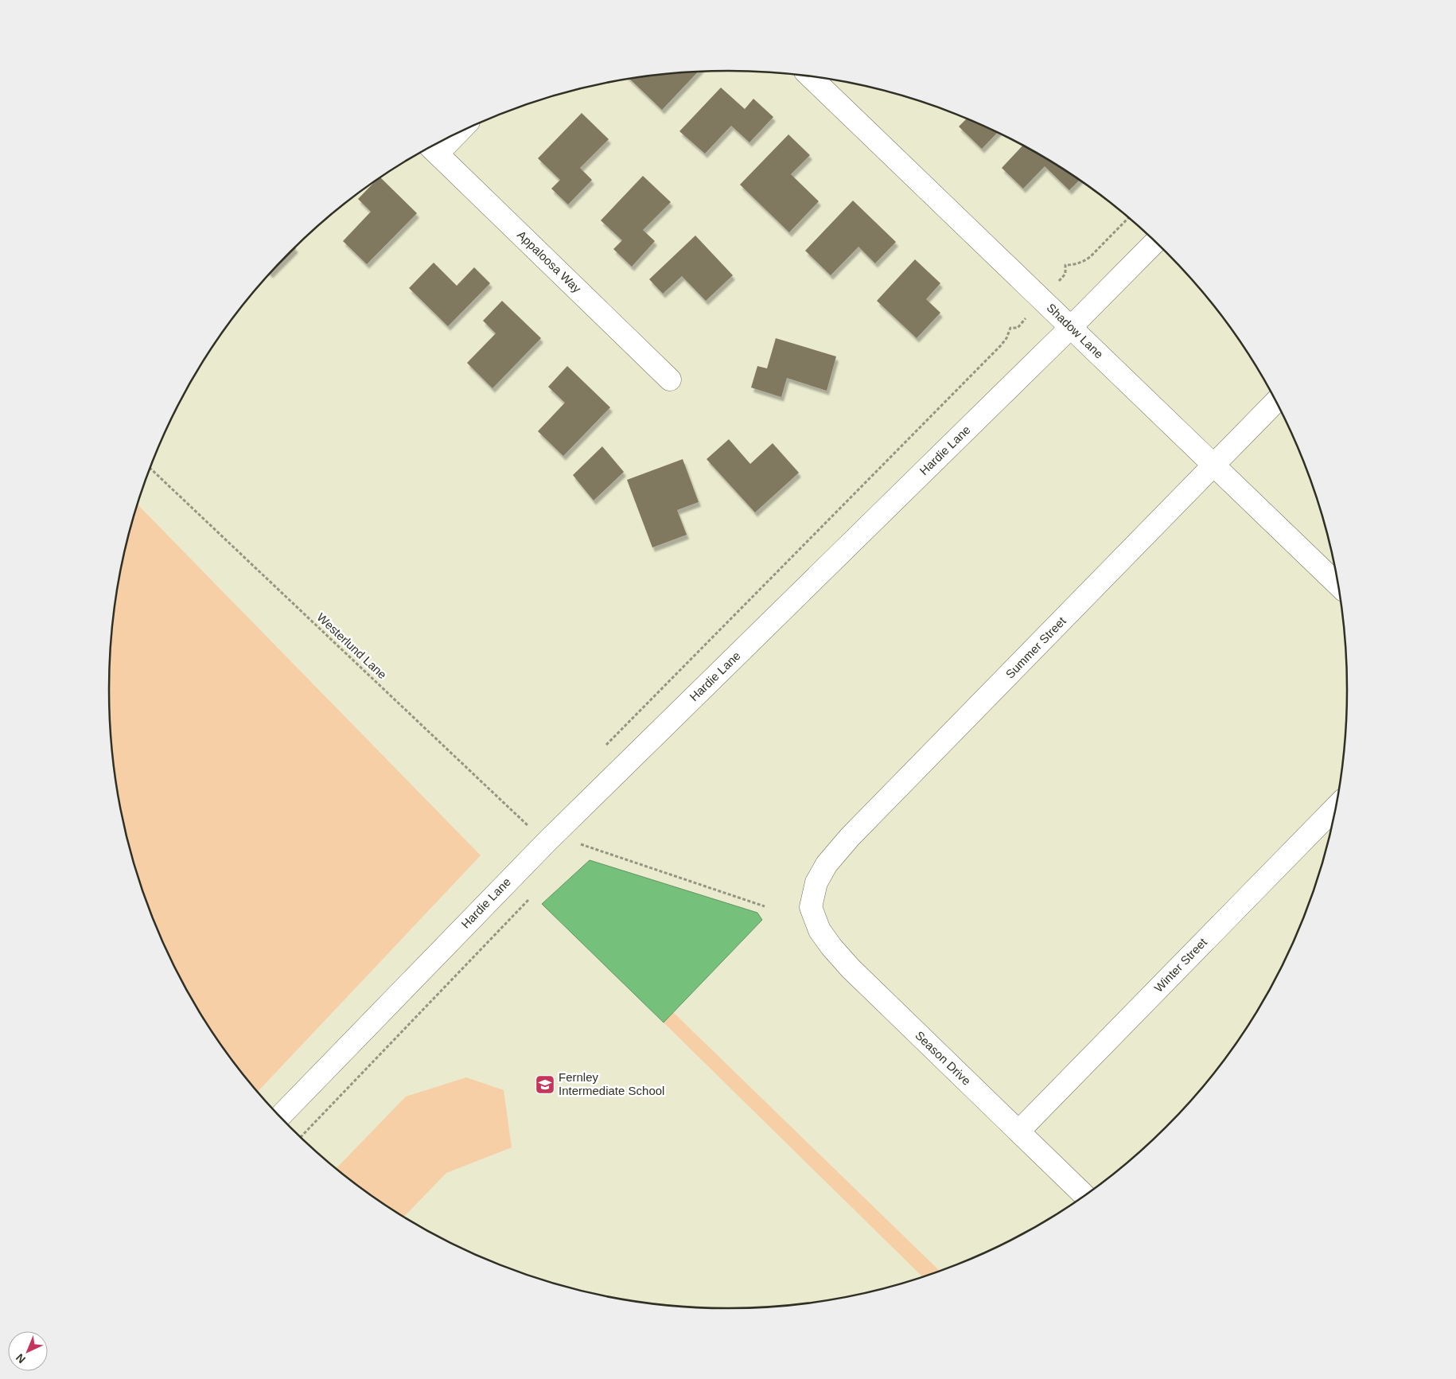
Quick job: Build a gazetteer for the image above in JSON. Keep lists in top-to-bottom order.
{
  "streets": {
    "street": [
      "Appaloosa Way",
      "Shadow Lane",
      "Hardie Lane",
      "Summer Street",
      "Winter Street",
      "Season Drive"
    ],
    "path": ["Westerlund Lane"]
  },
  "crossings": [
    ["Shadow Lane", "Hardie Lane"],
    ["Shadow Lane", "Summer Street"],
    ["Hardie Lane", "Westerlund Lane"],
    ["Summer Street", "Season Drive"],
    ["Winter Street", "Season Drive"]
  ],
  "places": {
    "school or university": ["Fernley Intermediate School"]
  },
  "north": "bottom left"
}
